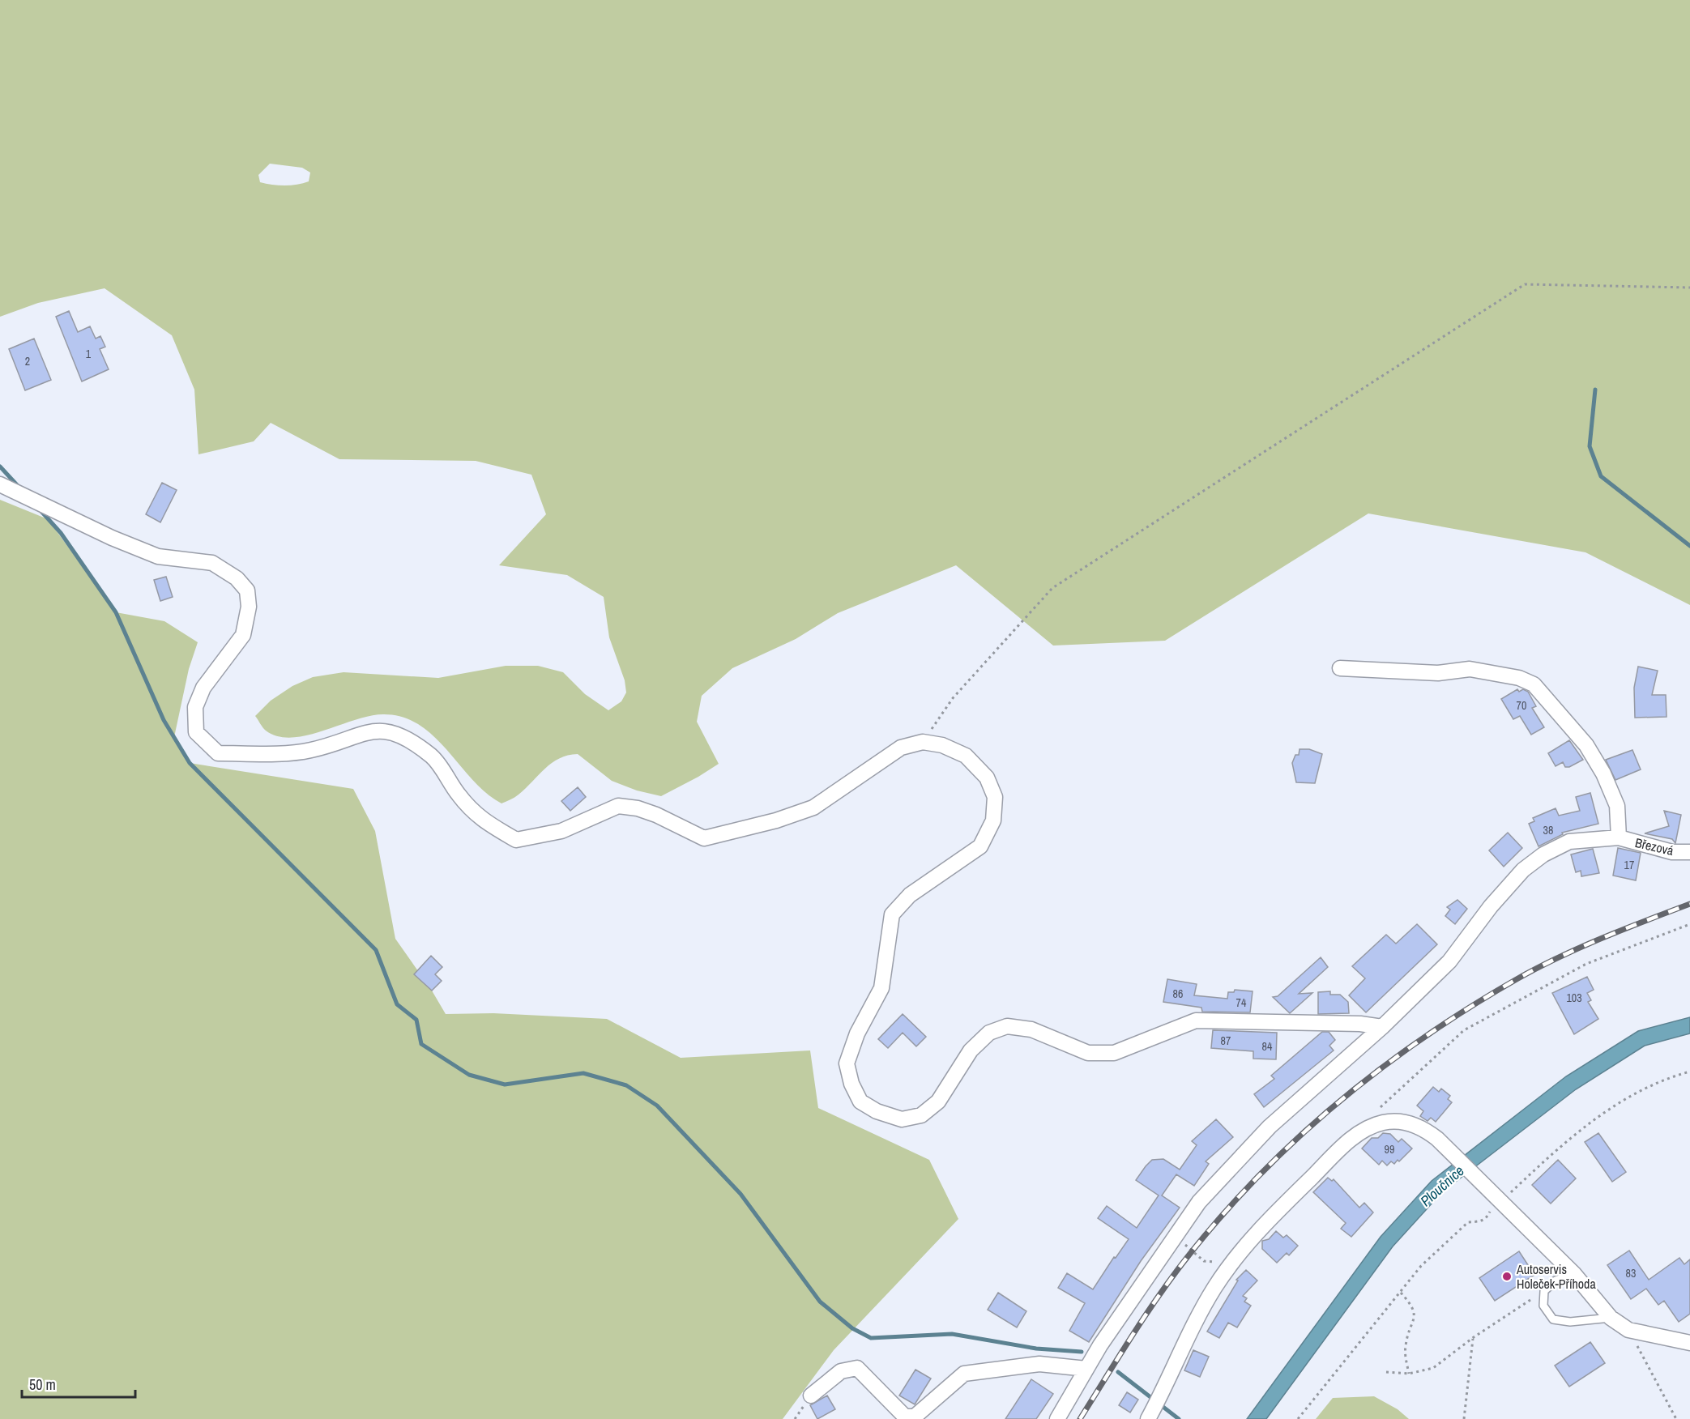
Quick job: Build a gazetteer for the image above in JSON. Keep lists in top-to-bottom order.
{
  "streets": {
    "street": ["Březová"]
  },
  "water": ["Ploučnice"],
  "places": ["Autoservis Holeček-Příhoda"],
  "house_numbers": [
    "1",
    "2",
    "70",
    "38",
    "17",
    "86",
    "103",
    "74",
    "87",
    "84",
    "99",
    "83"
  ],
  "scale_bar": "50 m"
}
